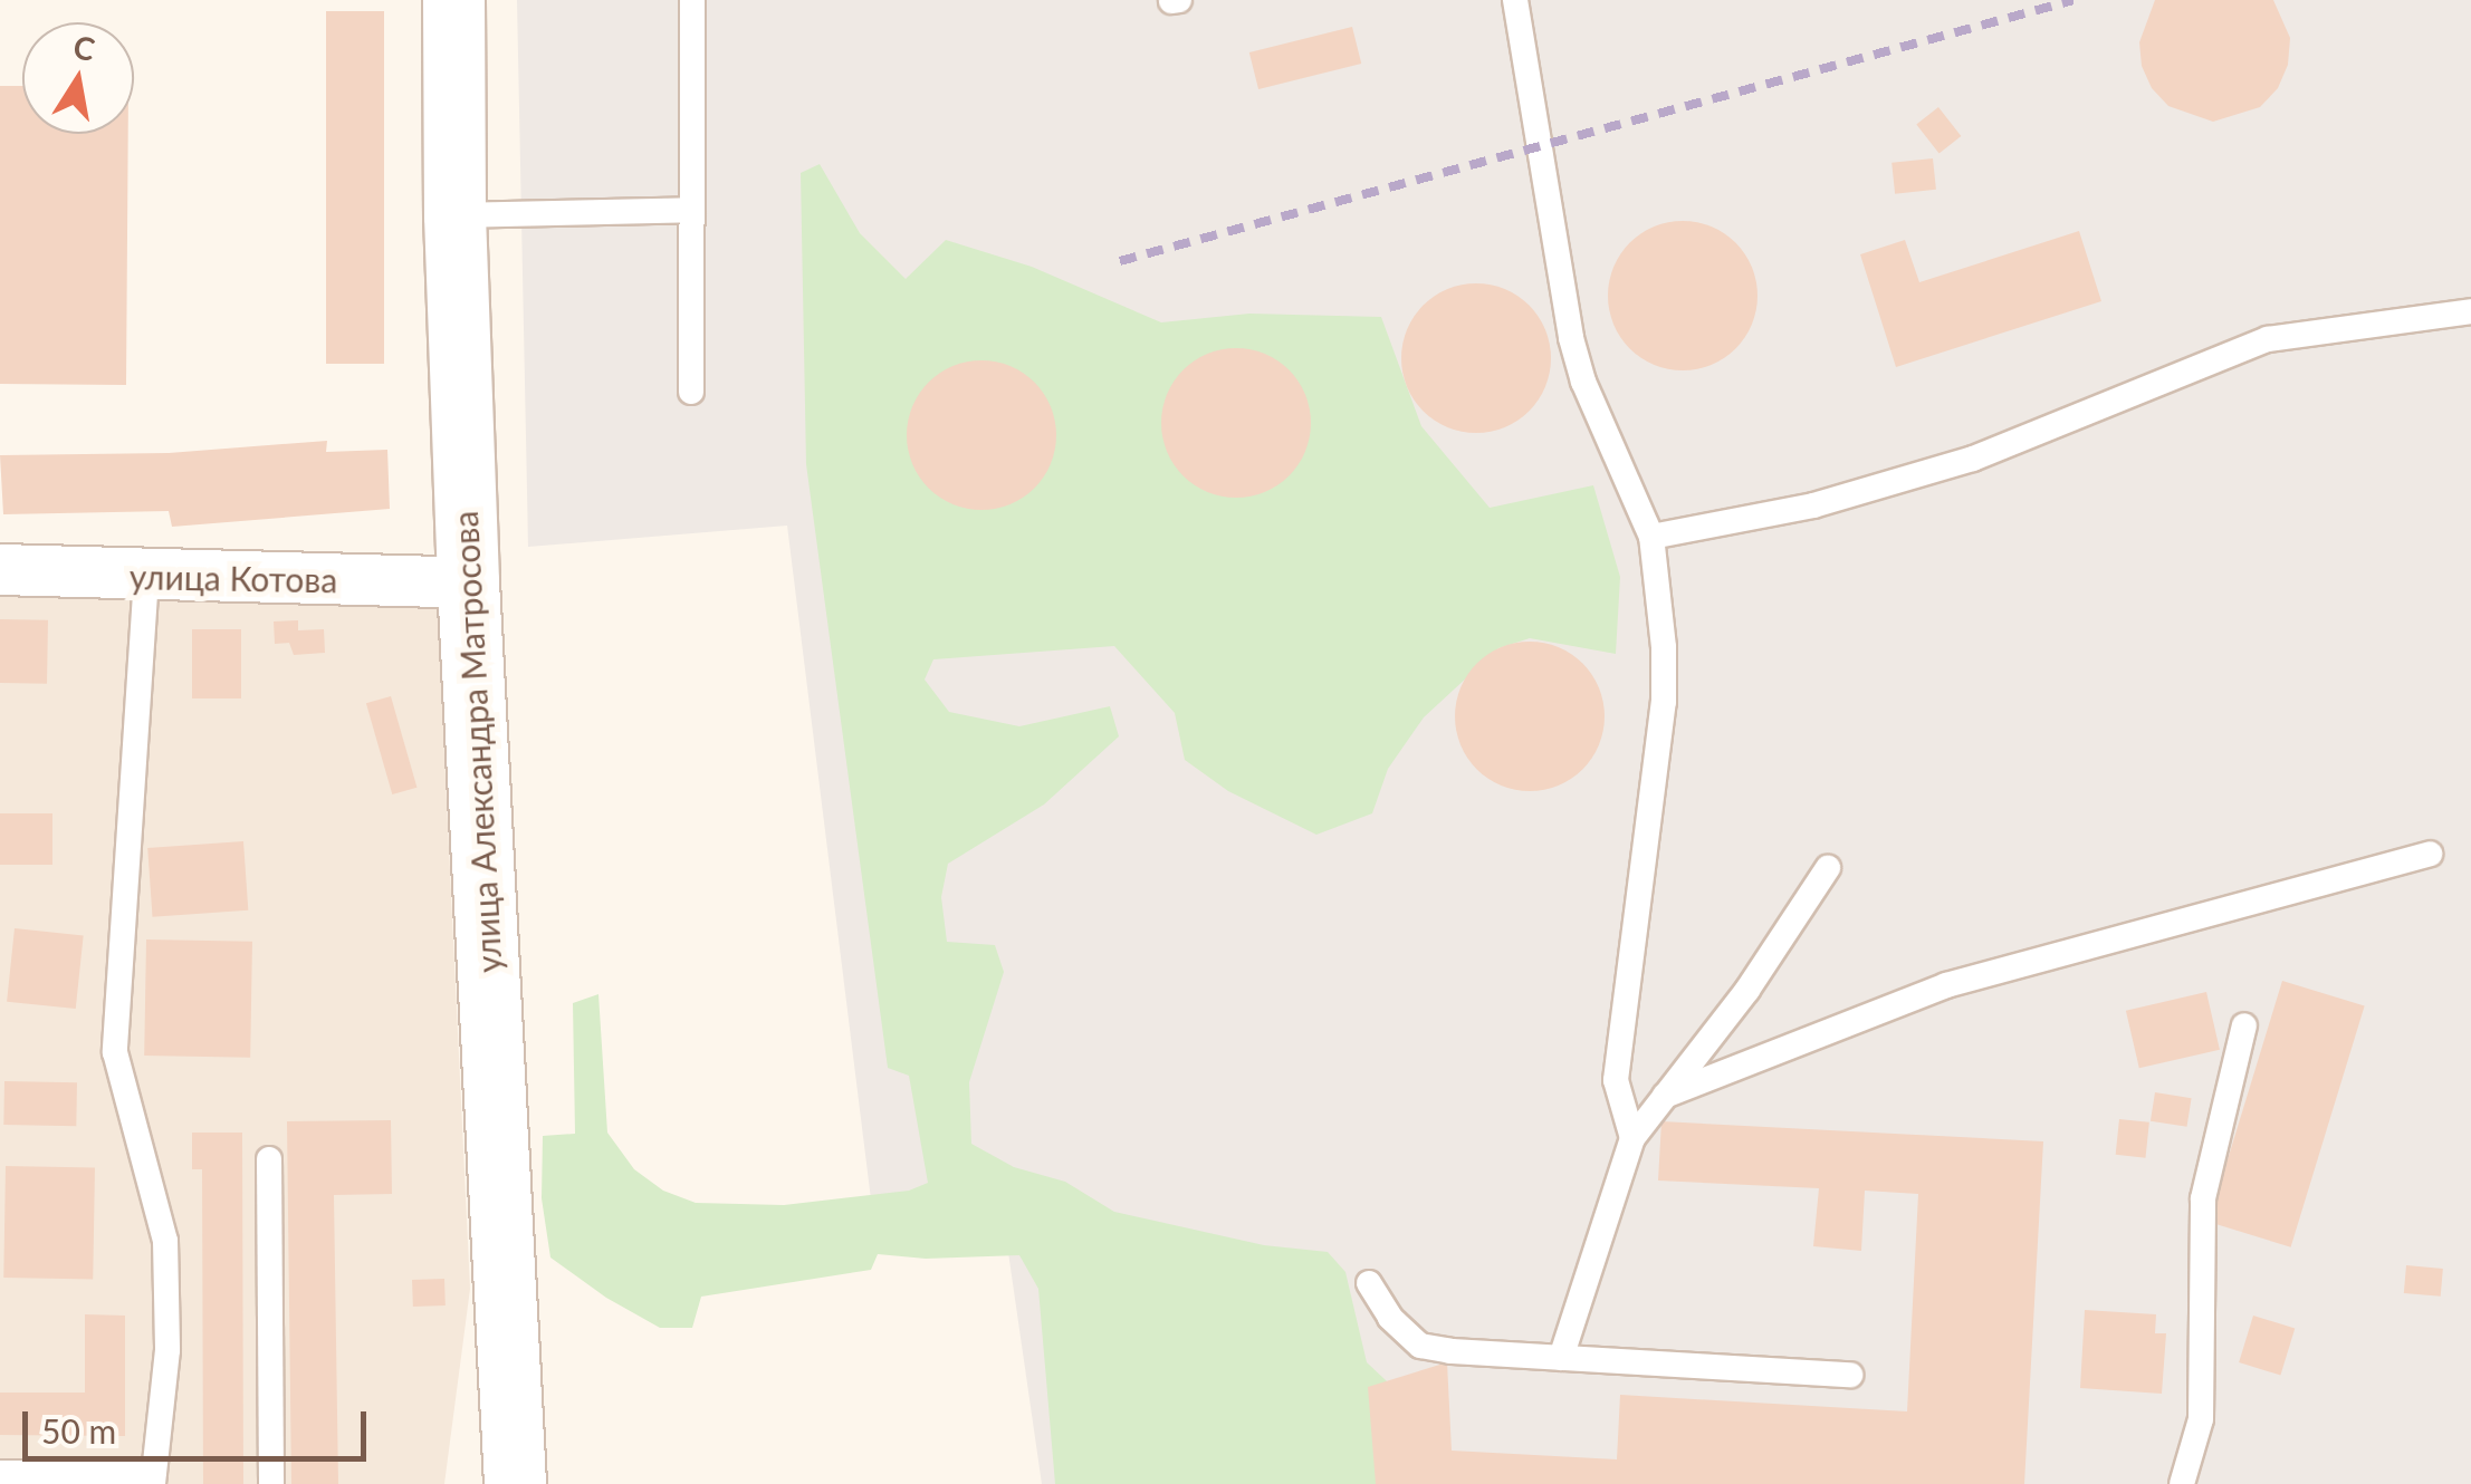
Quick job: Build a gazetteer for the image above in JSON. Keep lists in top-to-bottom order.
{
  "streets": {
    "street": ["улица Котова", "улица Александра Матросова"]
  },
  "crossings": [
    ["улица Котова", "улица Александра Матросова"]
  ],
  "scale_bar": "50 m",
  "north": "top"
}
